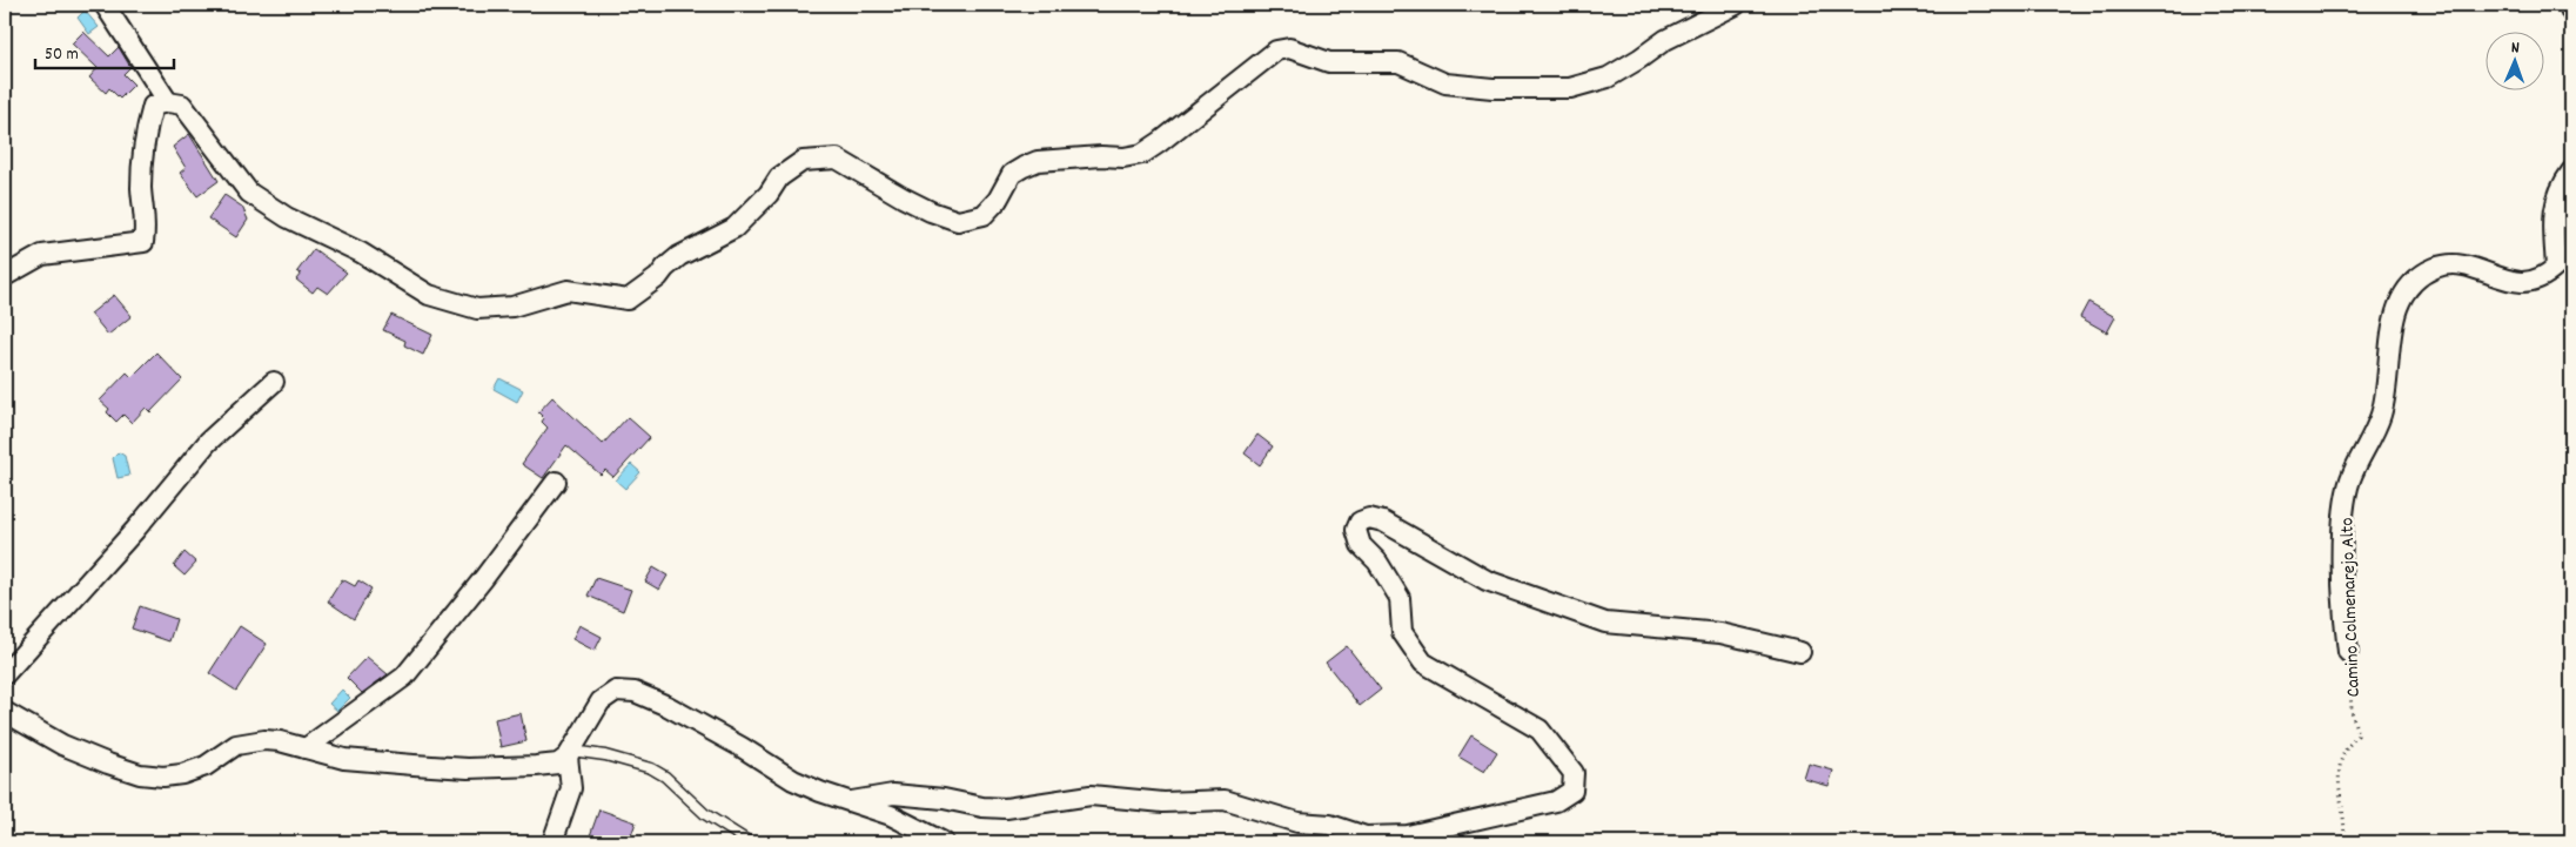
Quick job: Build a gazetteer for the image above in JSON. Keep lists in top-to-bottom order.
{
  "streets": {
    "street": ["Camino Colmenarejo Alto"]
  },
  "scale_bar": "50 m",
  "north": "top"
}
